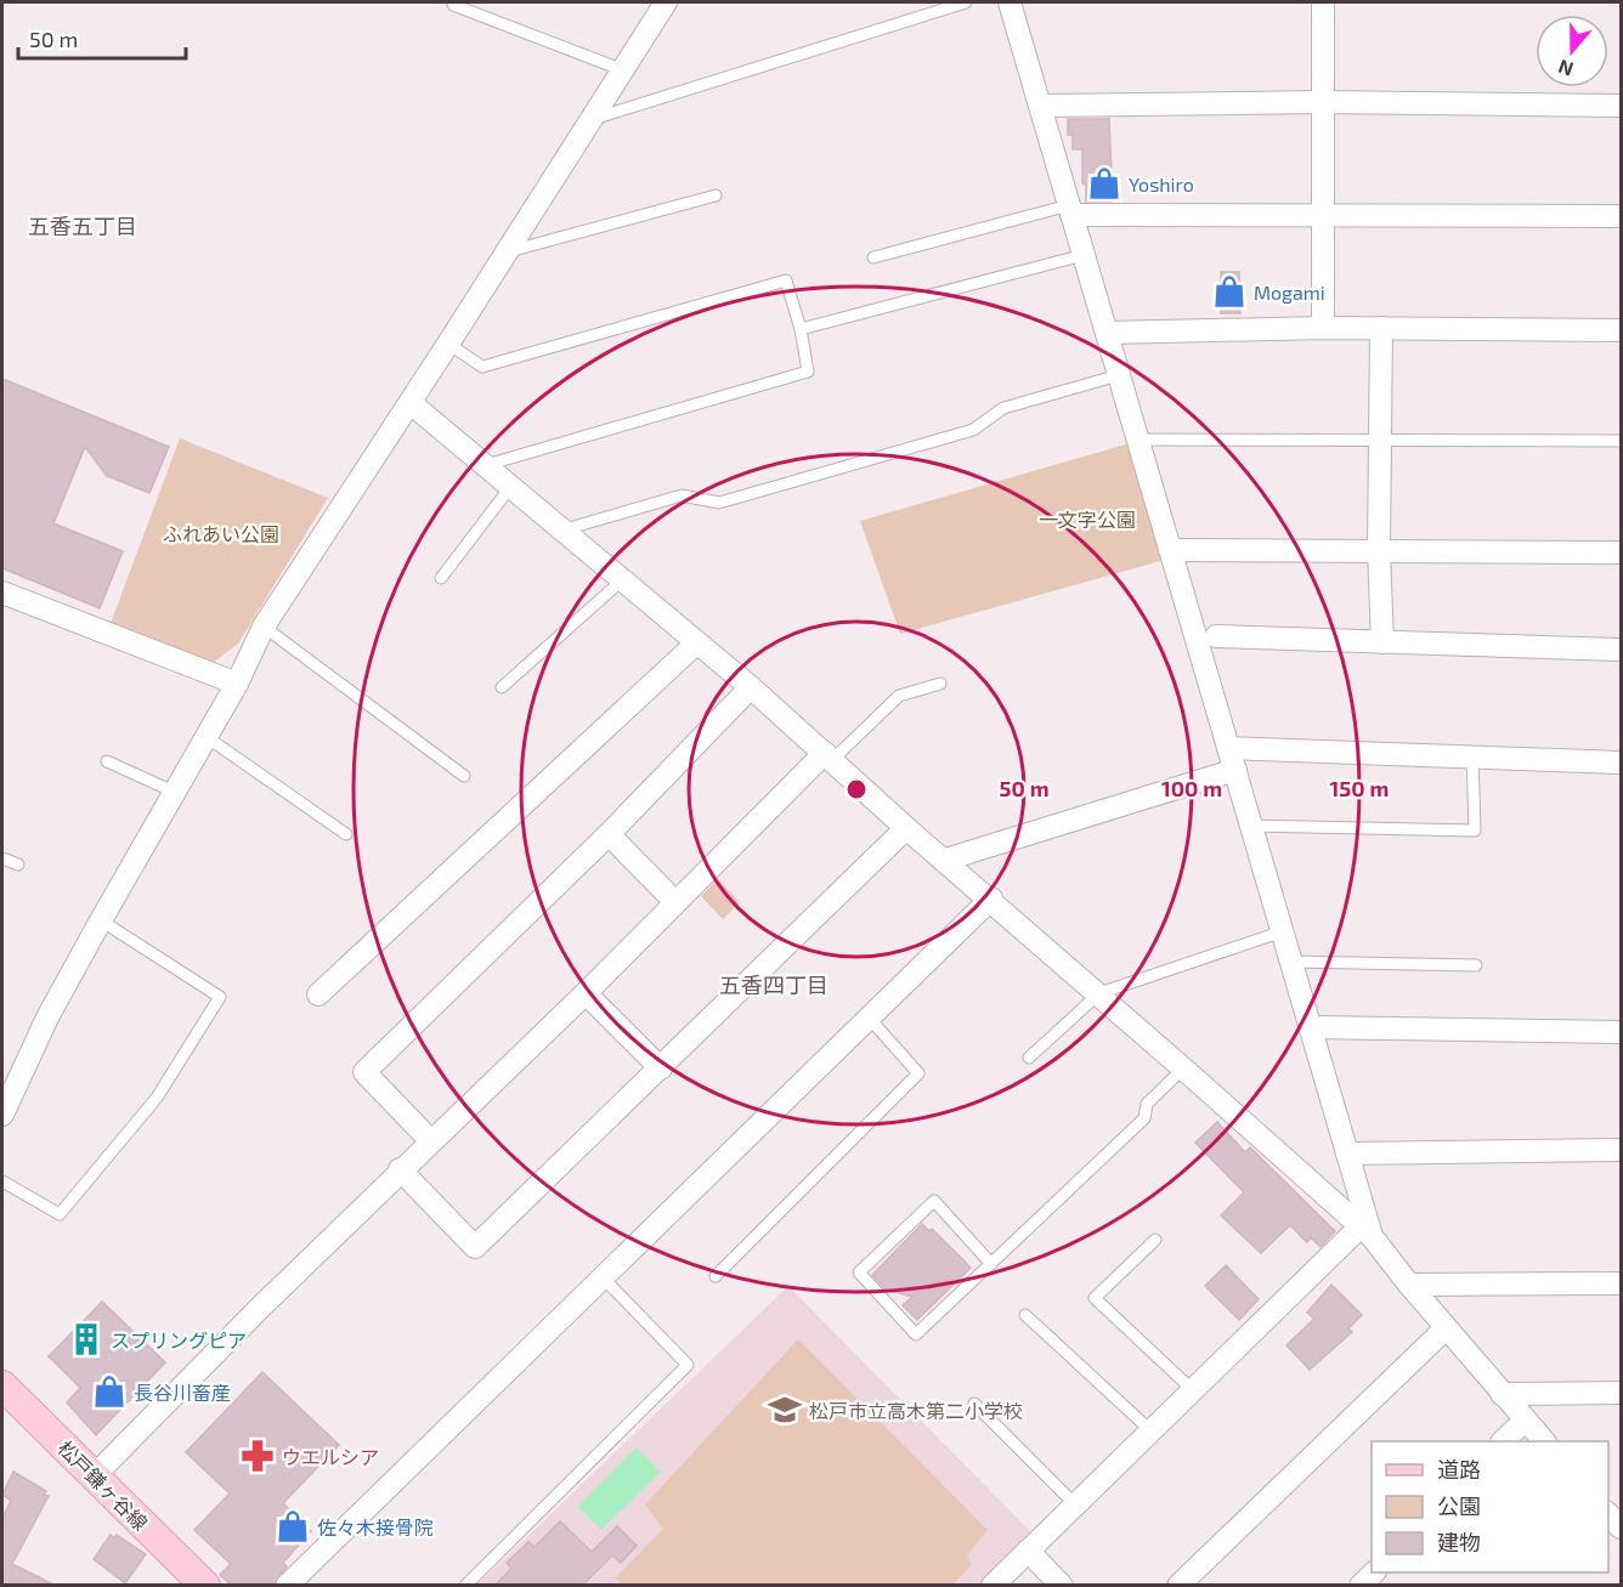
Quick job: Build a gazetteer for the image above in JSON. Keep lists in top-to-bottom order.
{
  "streets": {
    "main road": ["松戸鎌ヶ谷線"]
  },
  "districts": ["五香五丁目", "五香四丁目"],
  "parks": ["一文字公園", "ふれあい公園"],
  "places": {
    "shop": [
      "Yoshiro",
      "Mogami",
      "長谷川畜産",
      "佐々木接骨院"
    ],
    "building": ["スプリングピア"],
    "school or university": ["松戸市立高木第二小学校"],
    "pharmacy": ["ウエルシア"]
  },
  "legend": ["道路", "公園", "建物"],
  "scale_bar": "50 m",
  "north": "bottom",
  "rings": ["50 m", "100 m", "150 m"]
}
